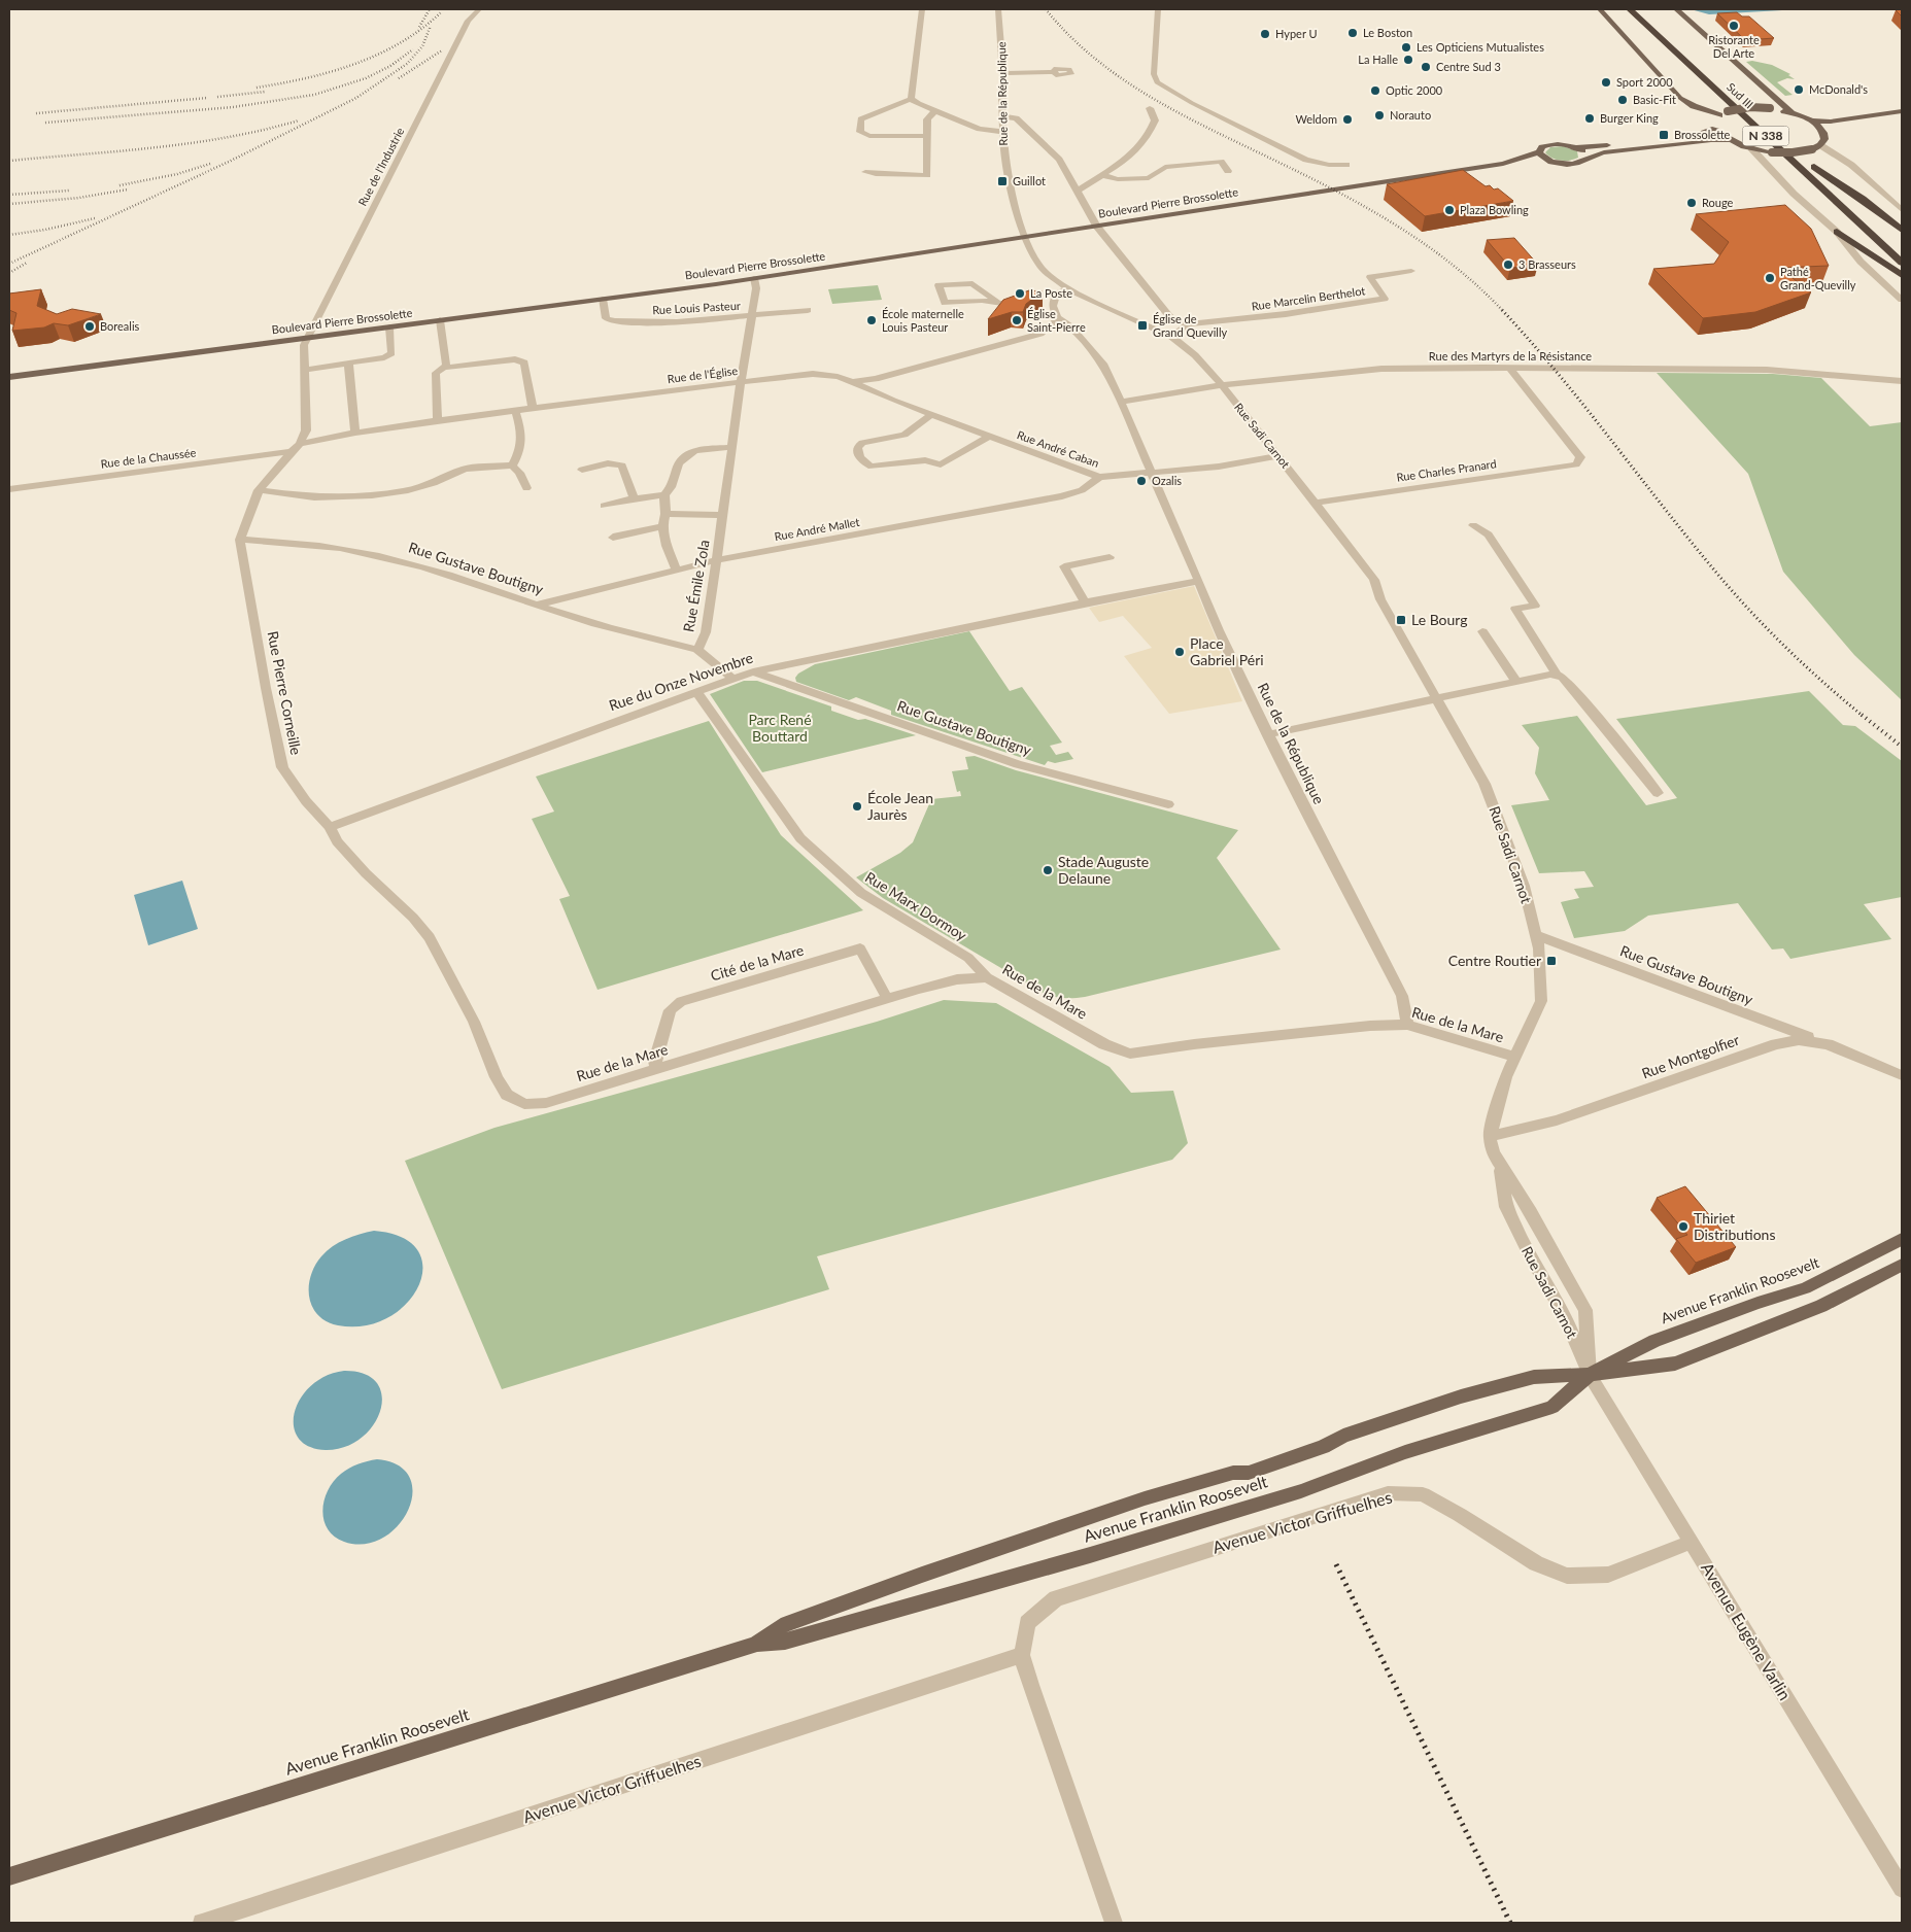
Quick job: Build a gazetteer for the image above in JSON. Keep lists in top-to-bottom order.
{
  "streets": {
    "highway": ["Sud III", "N 338"],
    "main road": ["Boulevard Pierre Brossolette", "Avenue Franklin Roosevelt"],
    "street": [
      "Rue de la République",
      "Rue de l'Industrie",
      "Rue Marcelin Berthelot",
      "Rue Louis Pasteur",
      "Rue des Martyrs de la Résistance",
      "Rue de l'Église",
      "Rue Sadi Carnot",
      "Rue André Caban",
      "Rue de la Chaussée",
      "Rue Charles Pranard",
      "Rue André Mallet",
      "Rue Gustave Boutigny",
      "Rue Émile Zola",
      "Rue du Onze Novembre",
      "Rue Pierre Corneille",
      "Rue Marx Dormoy",
      "Cité de la Mare",
      "Rue de la Mare",
      "Rue Montgolfier",
      "Avenue Victor Griffuelhes",
      "Avenue Eugène Varlin"
    ]
  },
  "crossings": [
    ["Rue de la République", "Boulevard Pierre Brossolette"],
    ["Rue de la République", "Rue des Martyrs de la Résistance"],
    ["Rue de la République", "Rue de l'Église"],
    ["Rue de la République", "Rue Sadi Carnot"],
    ["Rue de la République", "Rue André Caban"],
    ["Rue de la République", "Rue du Onze Novembre"],
    ["Rue de la République", "Rue de la Mare"],
    ["Rue de l'Industrie", "Boulevard Pierre Brossolette"],
    ["Boulevard Pierre Brossolette", "Rue Louis Pasteur"],
    ["Boulevard Pierre Brossolette", "Rue Sadi Carnot"],
    ["Boulevard Pierre Brossolette", "Rue Émile Zola"],
    ["Rue Marcelin Berthelot", "Rue Sadi Carnot"],
    ["Rue Louis Pasteur", "Rue Émile Zola"],
    ["Rue des Martyrs de la Résistance", "Rue Sadi Carnot"],
    ["Rue des Martyrs de la Résistance", "Rue Charles Pranard"],
    ["Rue de l'Église", "Rue André Caban"],
    ["Rue de l'Église", "Rue de la Chaussée"],
    ["Rue de l'Église", "Rue Émile Zola"],
    ["Rue Sadi Carnot", "Rue Charles Pranard"],
    ["Rue Sadi Carnot", "Rue Gustave Boutigny"],
    ["Rue Sadi Carnot", "Rue de la Mare"],
    ["Rue Sadi Carnot", "Rue Montgolfier"],
    ["Rue Sadi Carnot", "Avenue Franklin Roosevelt"],
    ["Rue Sadi Carnot", "Avenue Eugène Varlin"],
    ["Rue André Caban", "Rue André Mallet"],
    ["Rue André Mallet", "Rue Gustave Boutigny"],
    ["Rue André Mallet", "Rue Émile Zola"],
    ["Rue Gustave Boutigny", "Rue Émile Zola"],
    ["Rue Gustave Boutigny", "Rue du Onze Novembre"],
    ["Rue Gustave Boutigny", "Rue Pierre Corneille"],
    ["Rue Gustave Boutigny", "Rue Montgolfier"],
    ["Rue Émile Zola", "Rue du Onze Novembre"],
    ["Rue du Onze Novembre", "Rue Pierre Corneille"],
    ["Rue du Onze Novembre", "Rue Marx Dormoy"],
    ["Rue Pierre Corneille", "Rue de la Mare"],
    ["Rue Marx Dormoy", "Rue de la Mare"],
    ["Cité de la Mare", "Rue de la Mare"],
    ["Avenue Franklin Roosevelt", "Avenue Eugène Varlin"],
    ["Avenue Victor Griffuelhes", "Avenue Eugène Varlin"]
  ],
  "parks": ["Parc René Bouttard"],
  "places": {
    "other": [
      "Ristorante Del Arte",
      "Le Boston",
      "Hyper U",
      "Les Opticiens Mutualistes",
      "La Halle",
      "Centre Sud 3",
      "Sport 2000",
      "McDonald's",
      "Optic 2000",
      "Basic-Fit",
      "Norauto",
      "Burger King",
      "Weldom",
      "Rouge",
      "Plaza Bowling",
      "3 Brasseurs",
      "Pathé Grand-Quevilly",
      "La Poste",
      "École maternelle Louis Pasteur",
      "Église Saint-Pierre",
      "Borealis",
      "Ozalis",
      "Place Gabriel Péri",
      "École Jean Jaurès",
      "Stade Auguste Delaune",
      "Thiriet Distributions"
    ],
    "transit": [
      "Brossolette",
      "Guillot",
      "Église de Grand Quevilly",
      "Le Bourg",
      "Centre Routier"
    ]
  }
}
